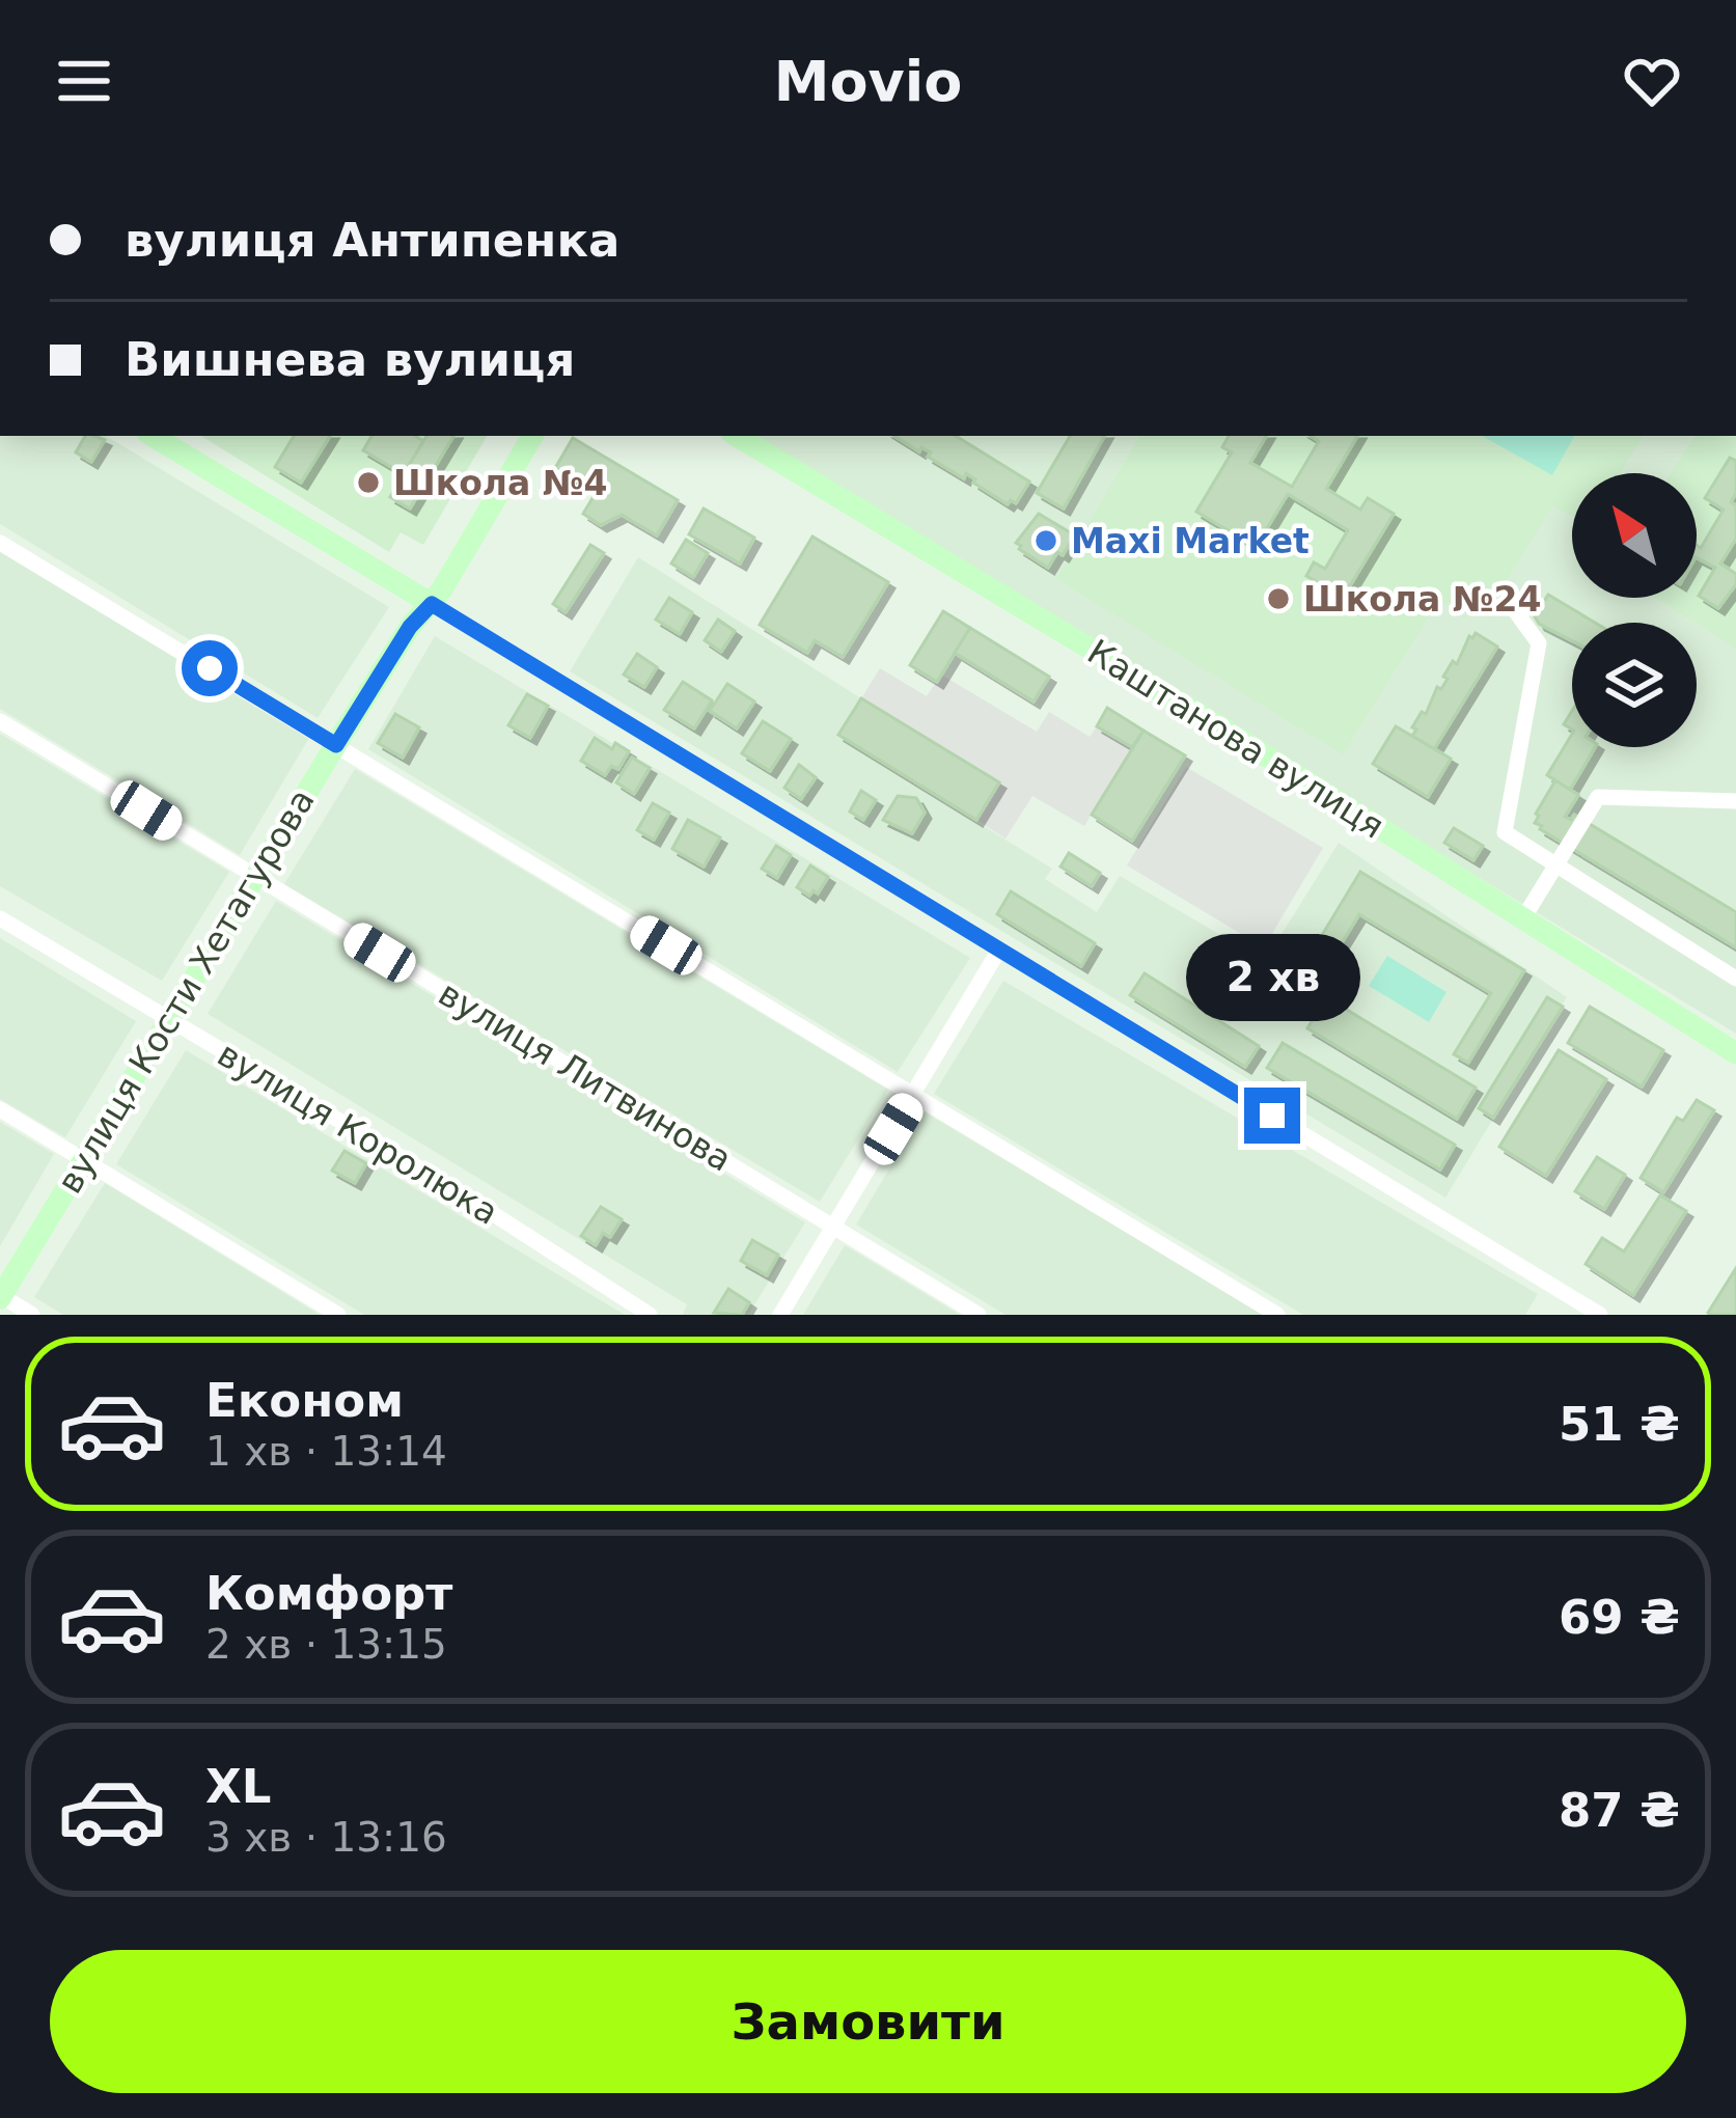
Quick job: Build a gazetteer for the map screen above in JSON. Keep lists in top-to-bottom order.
{
  "streets": {
    "street": [
      "Каштанова вулиця",
      "вулиця Кости Хетагурова",
      "вулиця Литвинова",
      "вулиця Королюка"
    ]
  },
  "crossings": [
    ["вулиця Кости Хетагурова", "вулиця Литвинова"],
    ["вулиця Кости Хетагурова", "вулиця Королюка"]
  ],
  "places": ["Школа №4", "Maxi Market", "Школа №24"],
  "north": "top left",
  "page": {
    "header": "Movio",
    "banner": ["вулиця Антипенка", "Вишнева вулиця"],
    "bubble": "2 хв",
    "list": [
      {
        "name": "Економ",
        "note": "1 хв · 13:14",
        "value": "51 ₴"
      },
      {
        "name": "Комфорт",
        "note": "2 хв · 13:15",
        "value": "69 ₴"
      },
      {
        "name": "XL",
        "note": "3 хв · 13:16",
        "value": "87 ₴"
      }
    ],
    "buttons": "Замовити"
  }
}
